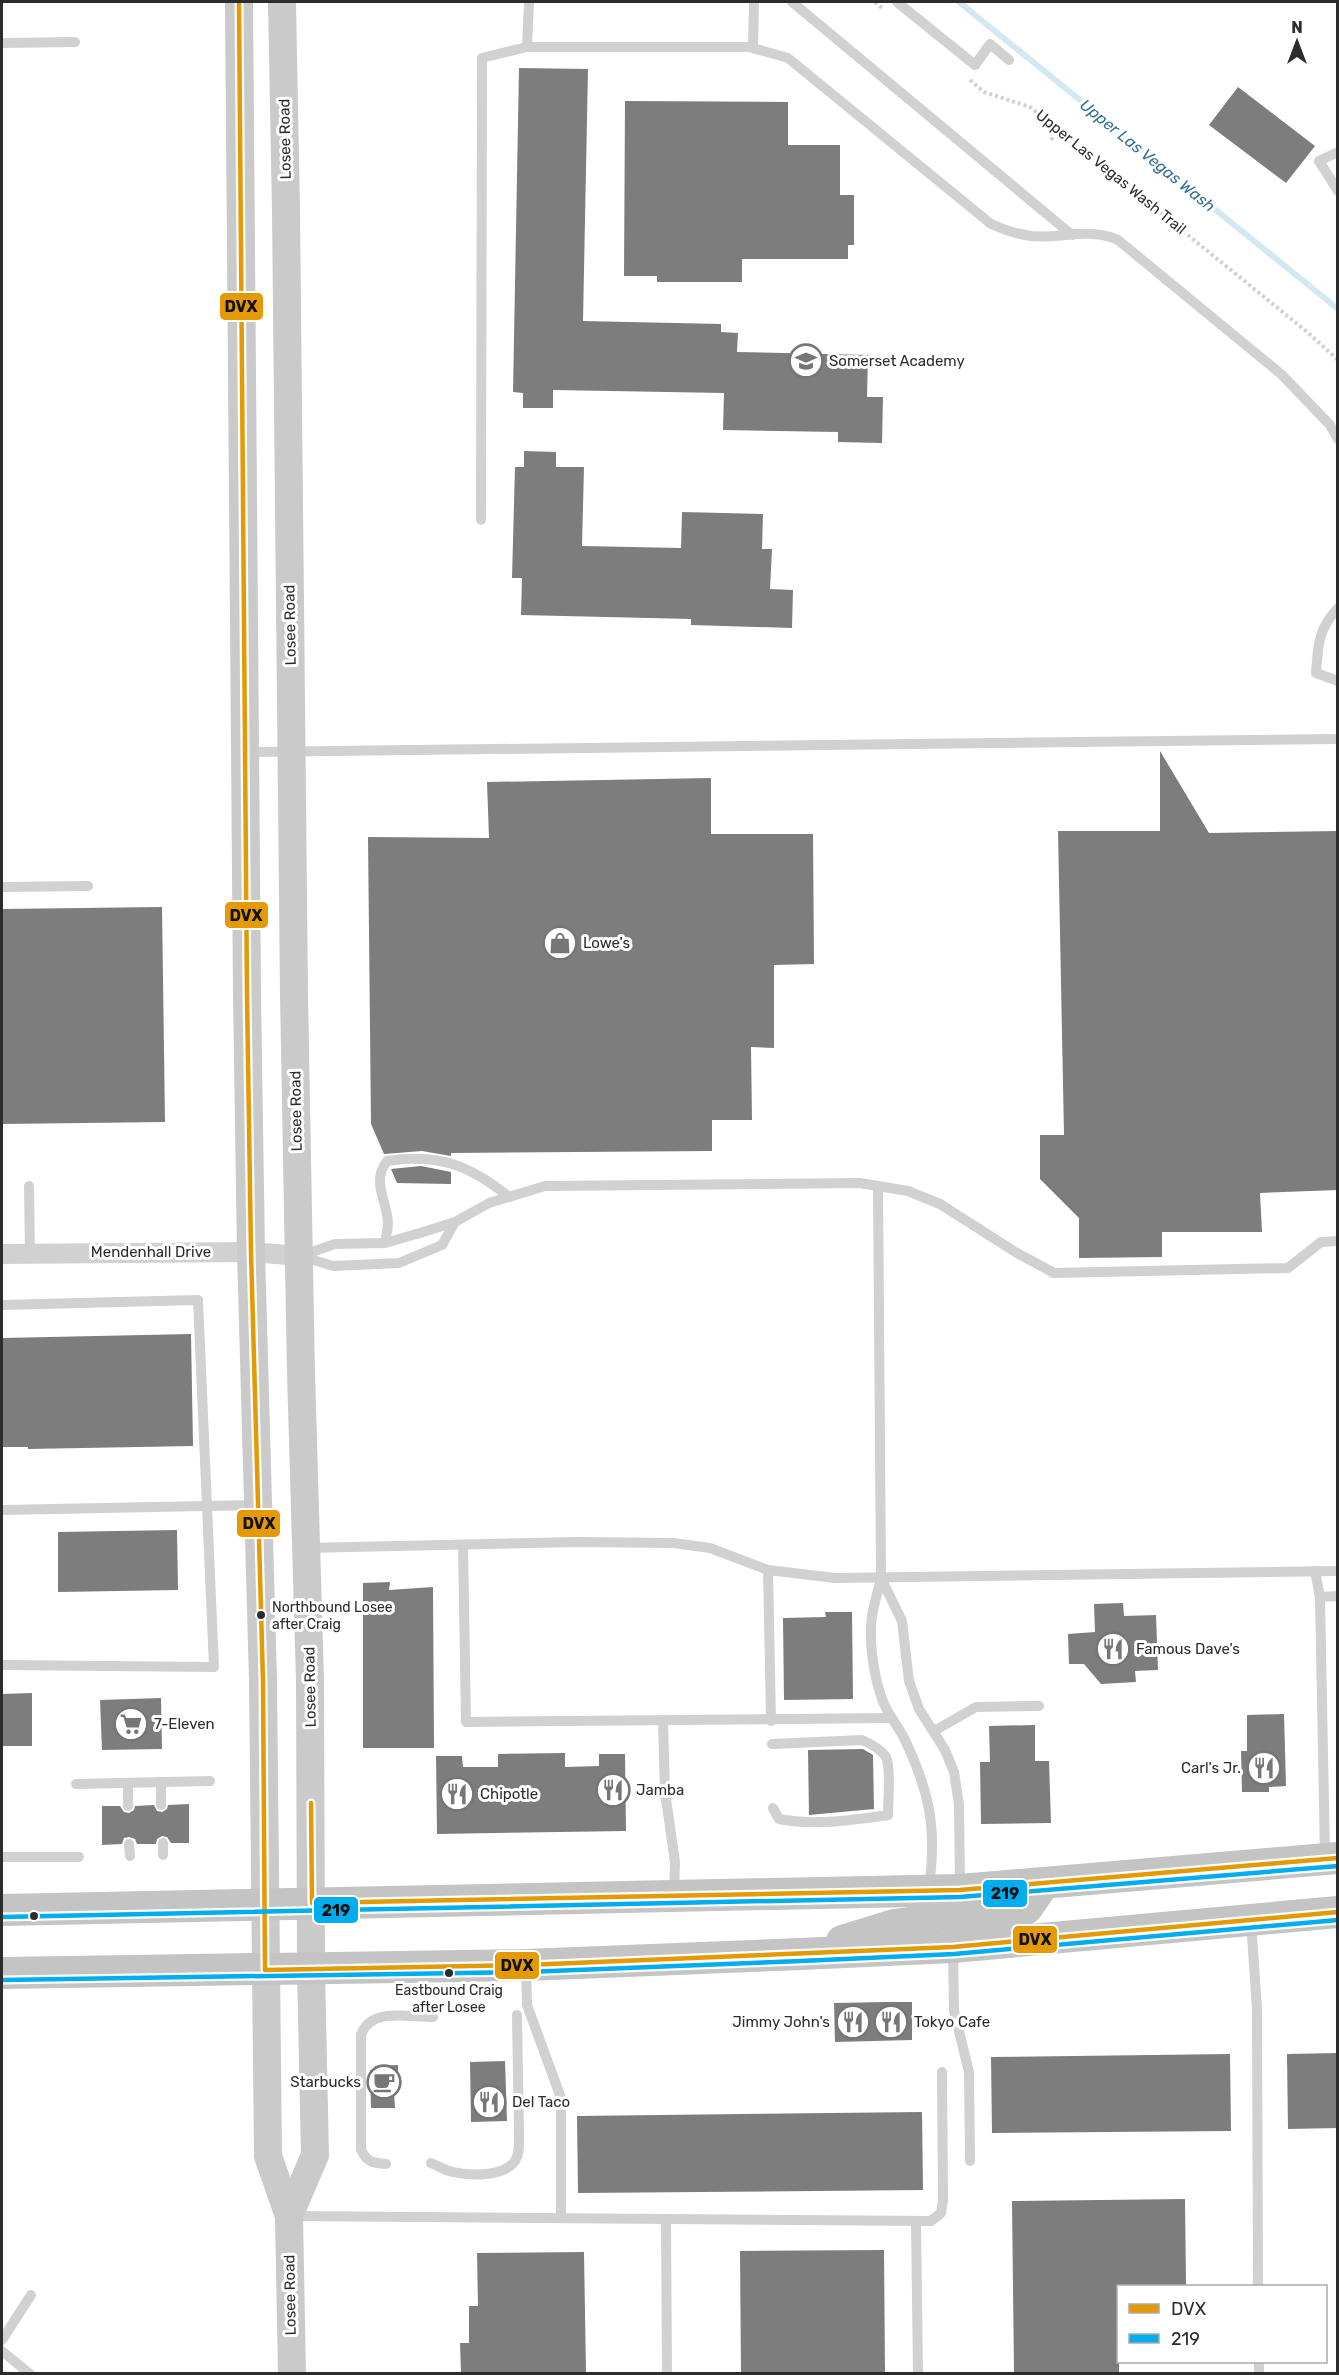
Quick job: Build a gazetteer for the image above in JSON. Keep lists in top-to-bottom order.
{
  "streets": {
    "main road": ["Losee Road"],
    "street": ["Mendenhall Drive"],
    "path": ["Upper Las Vegas Wash Trail"]
  },
  "crossings": [
    ["Losee Road", "Mendenhall Drive"]
  ],
  "water": ["Upper Las Vegas Wash"],
  "places": {
    "school or university": ["Somerset Academy"],
    "shop": ["Lowe's"],
    "other": ["Northbound Losee after Craig", "Eastbound Craig after Losee"],
    "restaurant": [
      "Famous Dave's",
      "Carl's Jr.",
      "Jamba",
      "Chipotle",
      "Jimmy John's",
      "Tokyo Cafe",
      "Del Taco"
    ],
    "supermarket": ["7-Eleven"],
    "cafe": ["Starbucks"]
  },
  "lines": ["transit line DVX", "transit line 219"],
  "legend": ["DVX", "219"],
  "north": "top"
}
